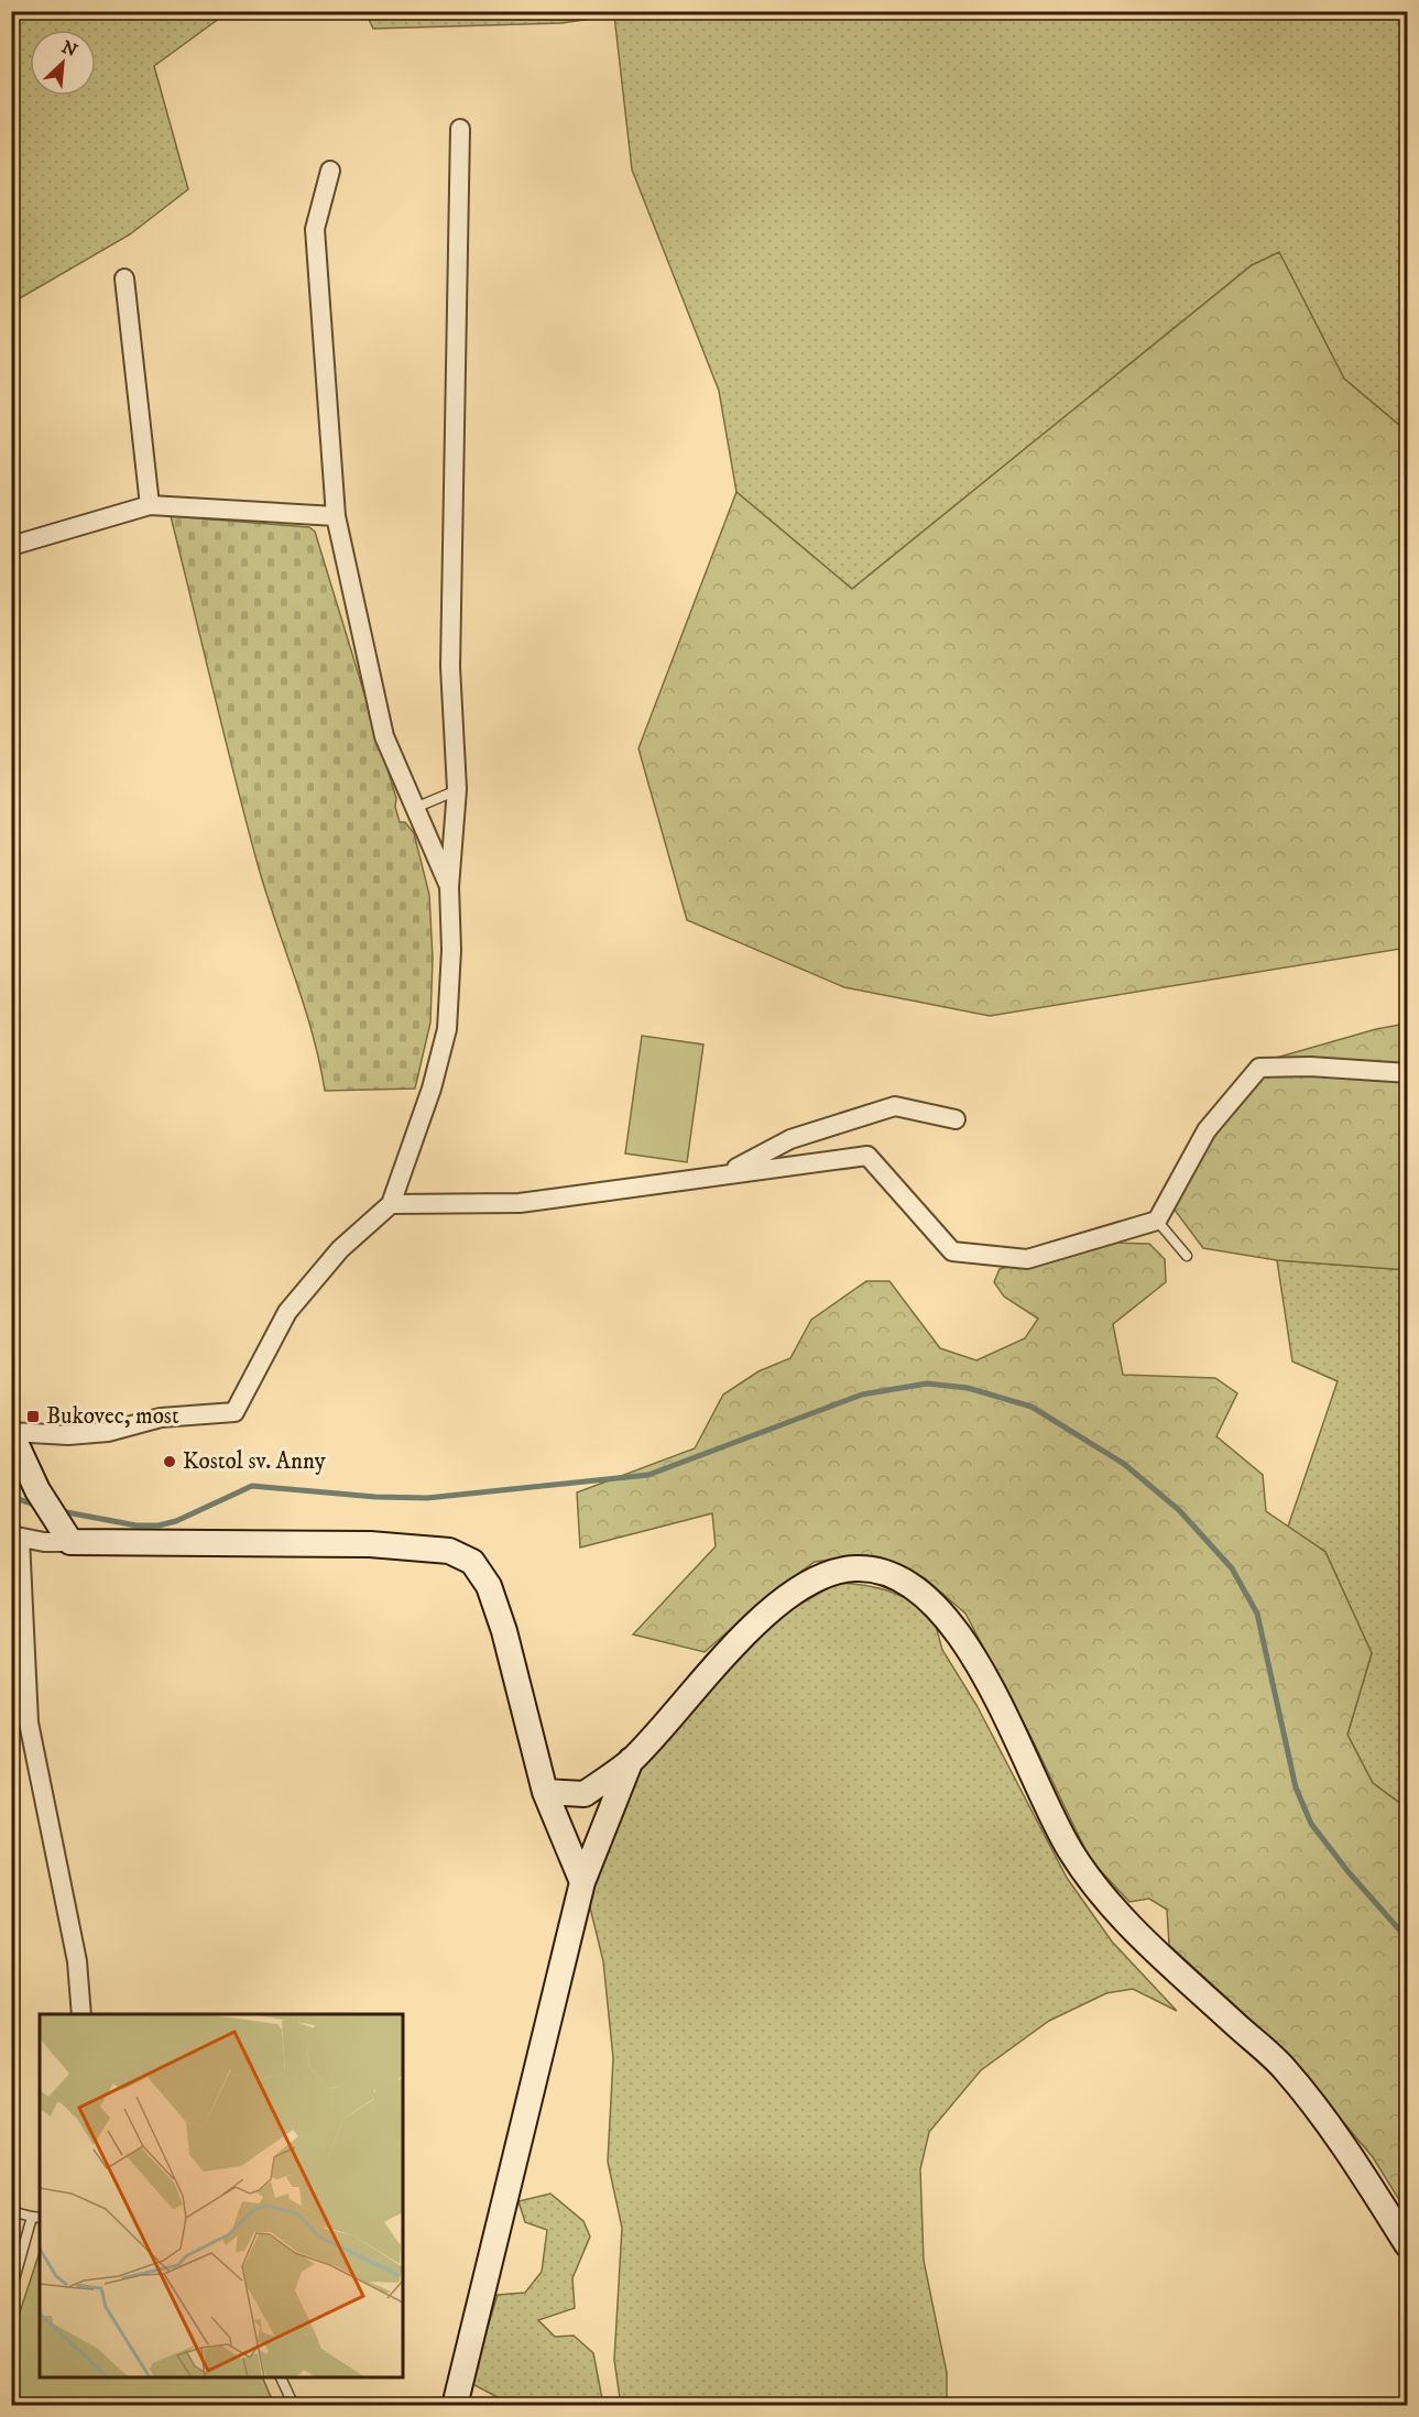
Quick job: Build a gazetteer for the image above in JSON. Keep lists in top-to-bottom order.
{
  "places": {
    "transit": ["Bukovec, most"],
    "other": ["Kostol sv. Anny"]
  },
  "north": "top right"
}
